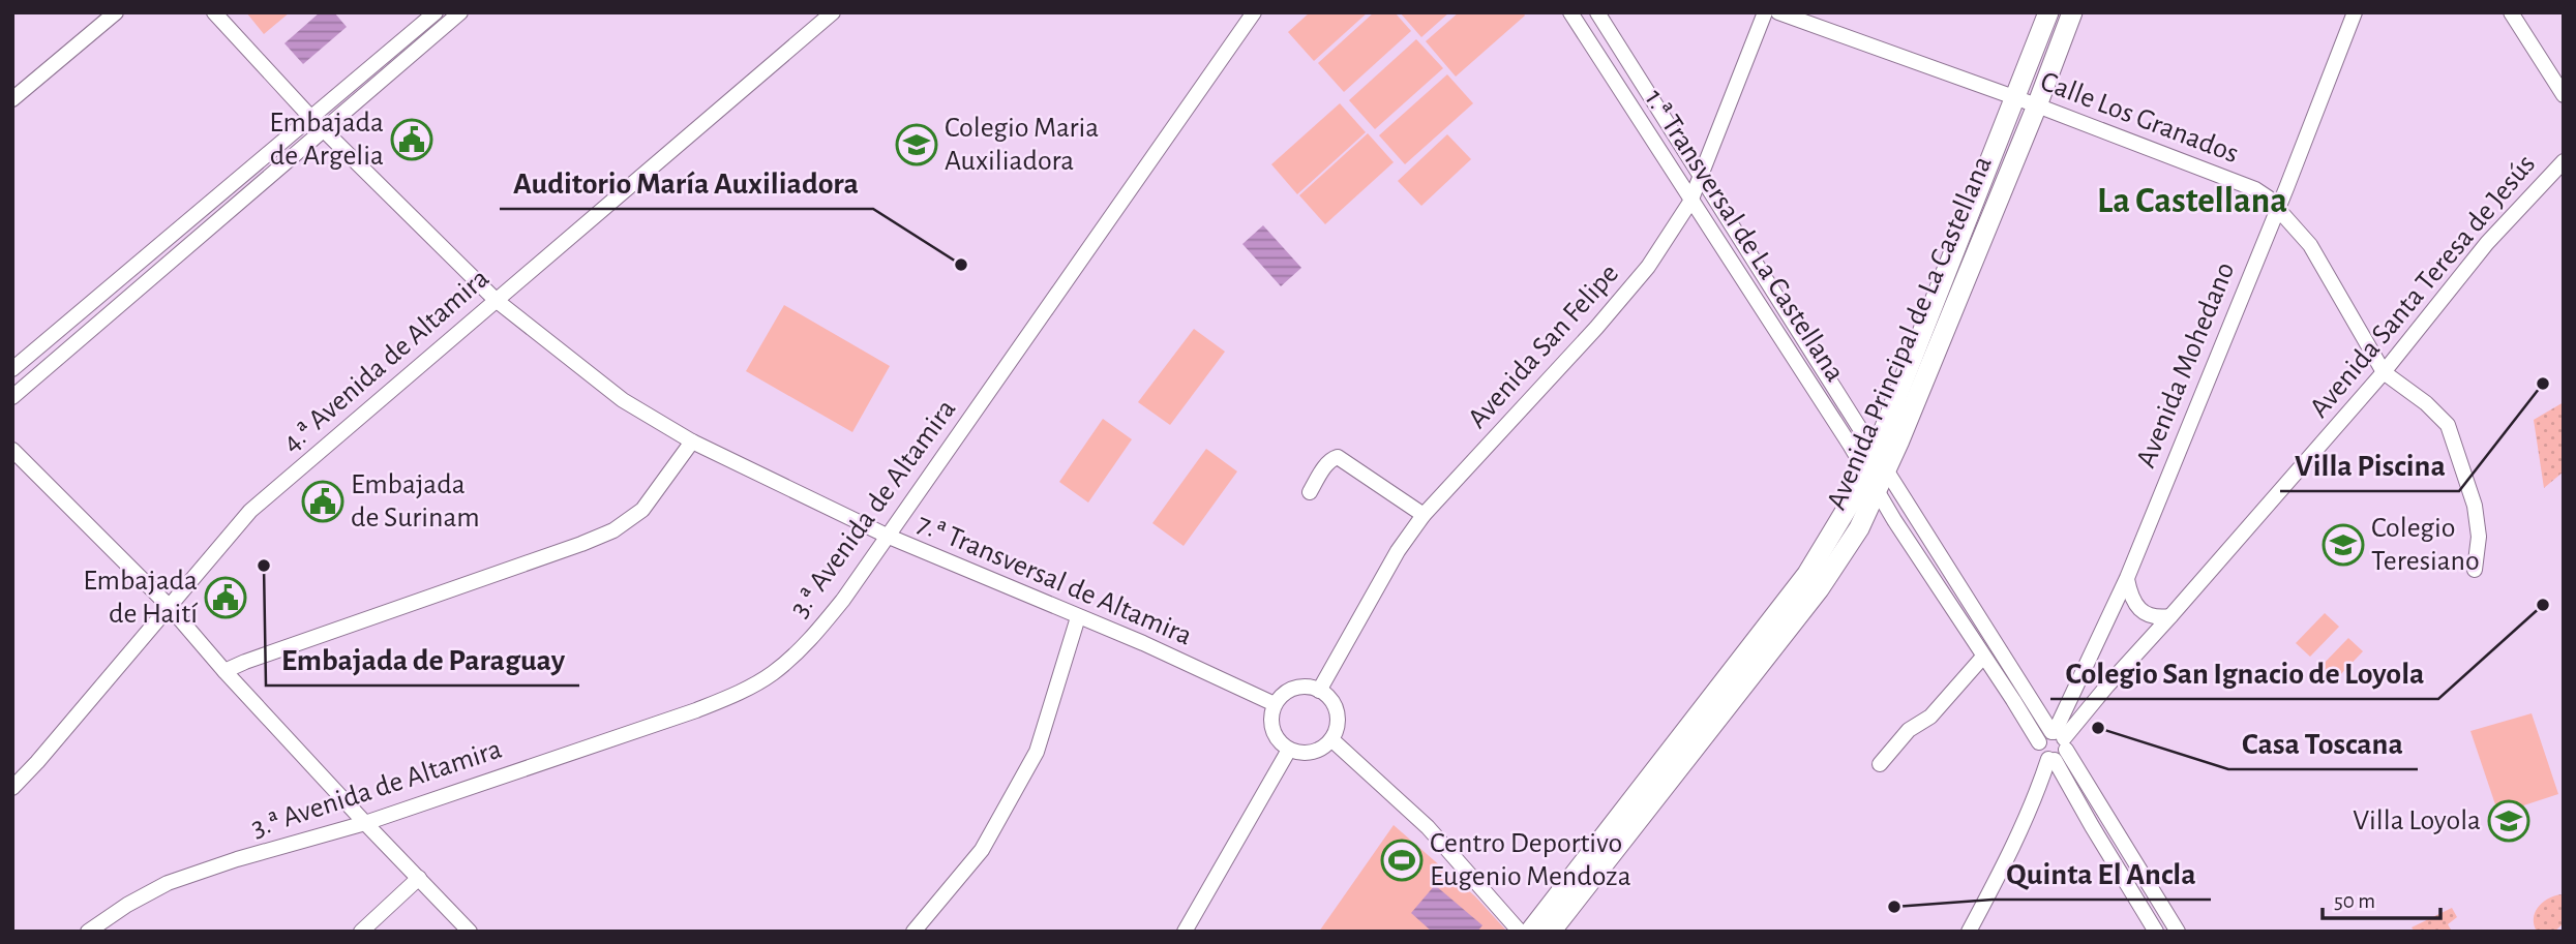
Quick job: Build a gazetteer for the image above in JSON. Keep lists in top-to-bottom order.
{
  "streets": {
    "street": [
      "Calle Los Granados",
      "1.ª Transversal de La Castellana",
      "Avenida Santa Teresa de Jesús",
      "Avenida Principal de La Castellana",
      "Avenida San Felipe",
      "4.ª Avenida de Altamira",
      "Avenida Mohedano",
      "3.ª Avenida de Altamira",
      "7.ª Transversal de Altamira"
    ]
  },
  "crossings": [
    ["Calle Los Granados", "Avenida Santa Teresa de Jesús"],
    ["Calle Los Granados", "Avenida Principal de La Castellana"],
    ["Calle Los Granados", "Avenida Mohedano"],
    ["1.ª Transversal de La Castellana", "Avenida Santa Teresa de Jesús"],
    ["1.ª Transversal de La Castellana", "Avenida Principal de La Castellana"],
    ["1.ª Transversal de La Castellana", "Avenida San Felipe"],
    ["1.ª Transversal de La Castellana", "Avenida Mohedano"],
    ["Avenida Santa Teresa de Jesús", "Avenida Mohedano"],
    ["Avenida San Felipe", "7.ª Transversal de Altamira"],
    ["4.ª Avenida de Altamira", "7.ª Transversal de Altamira"],
    ["3.ª Avenida de Altamira", "7.ª Transversal de Altamira"]
  ],
  "districts": ["La Castellana"],
  "places": {
    "public building": ["Embajada de Argelia", "Embajada de Surinam", "Embajada de Haití"],
    "school or university": ["Colegio Maria Auxiliadora", "Colegio Teresiano", "Villa Loyola"],
    "other": [
      "Auditorio María Auxiliadora",
      "Villa Piscina",
      "Embajada de Paraguay",
      "Colegio San Ignacio de Loyola",
      "Casa Toscana",
      "Quinta El Ancla"
    ],
    "sports": ["Centro Deportivo Eugenio Mendoza"]
  },
  "scale_bar": "50 m"
}
